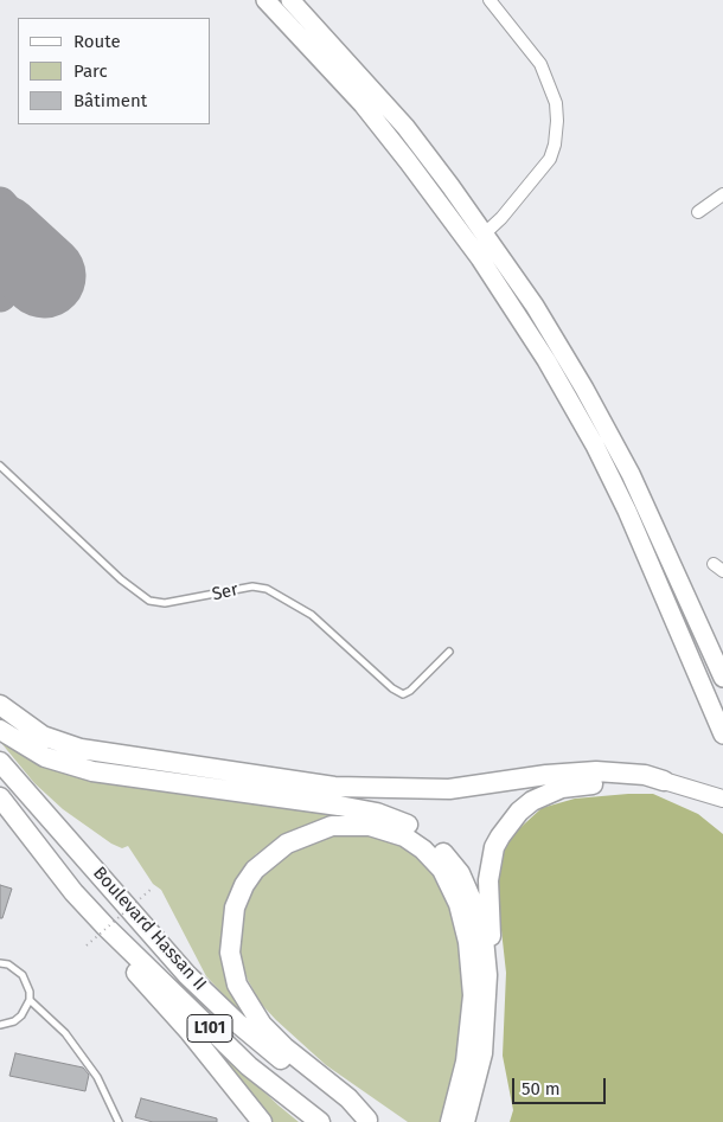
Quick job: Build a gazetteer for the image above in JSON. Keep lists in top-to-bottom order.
{
  "streets": {
    "highway": ["Boulevard Hassan II", "L101"],
    "lane": ["Ser"]
  },
  "legend": ["Route", "Parc", "Bâtiment"],
  "scale_bar": "50 m"
}
